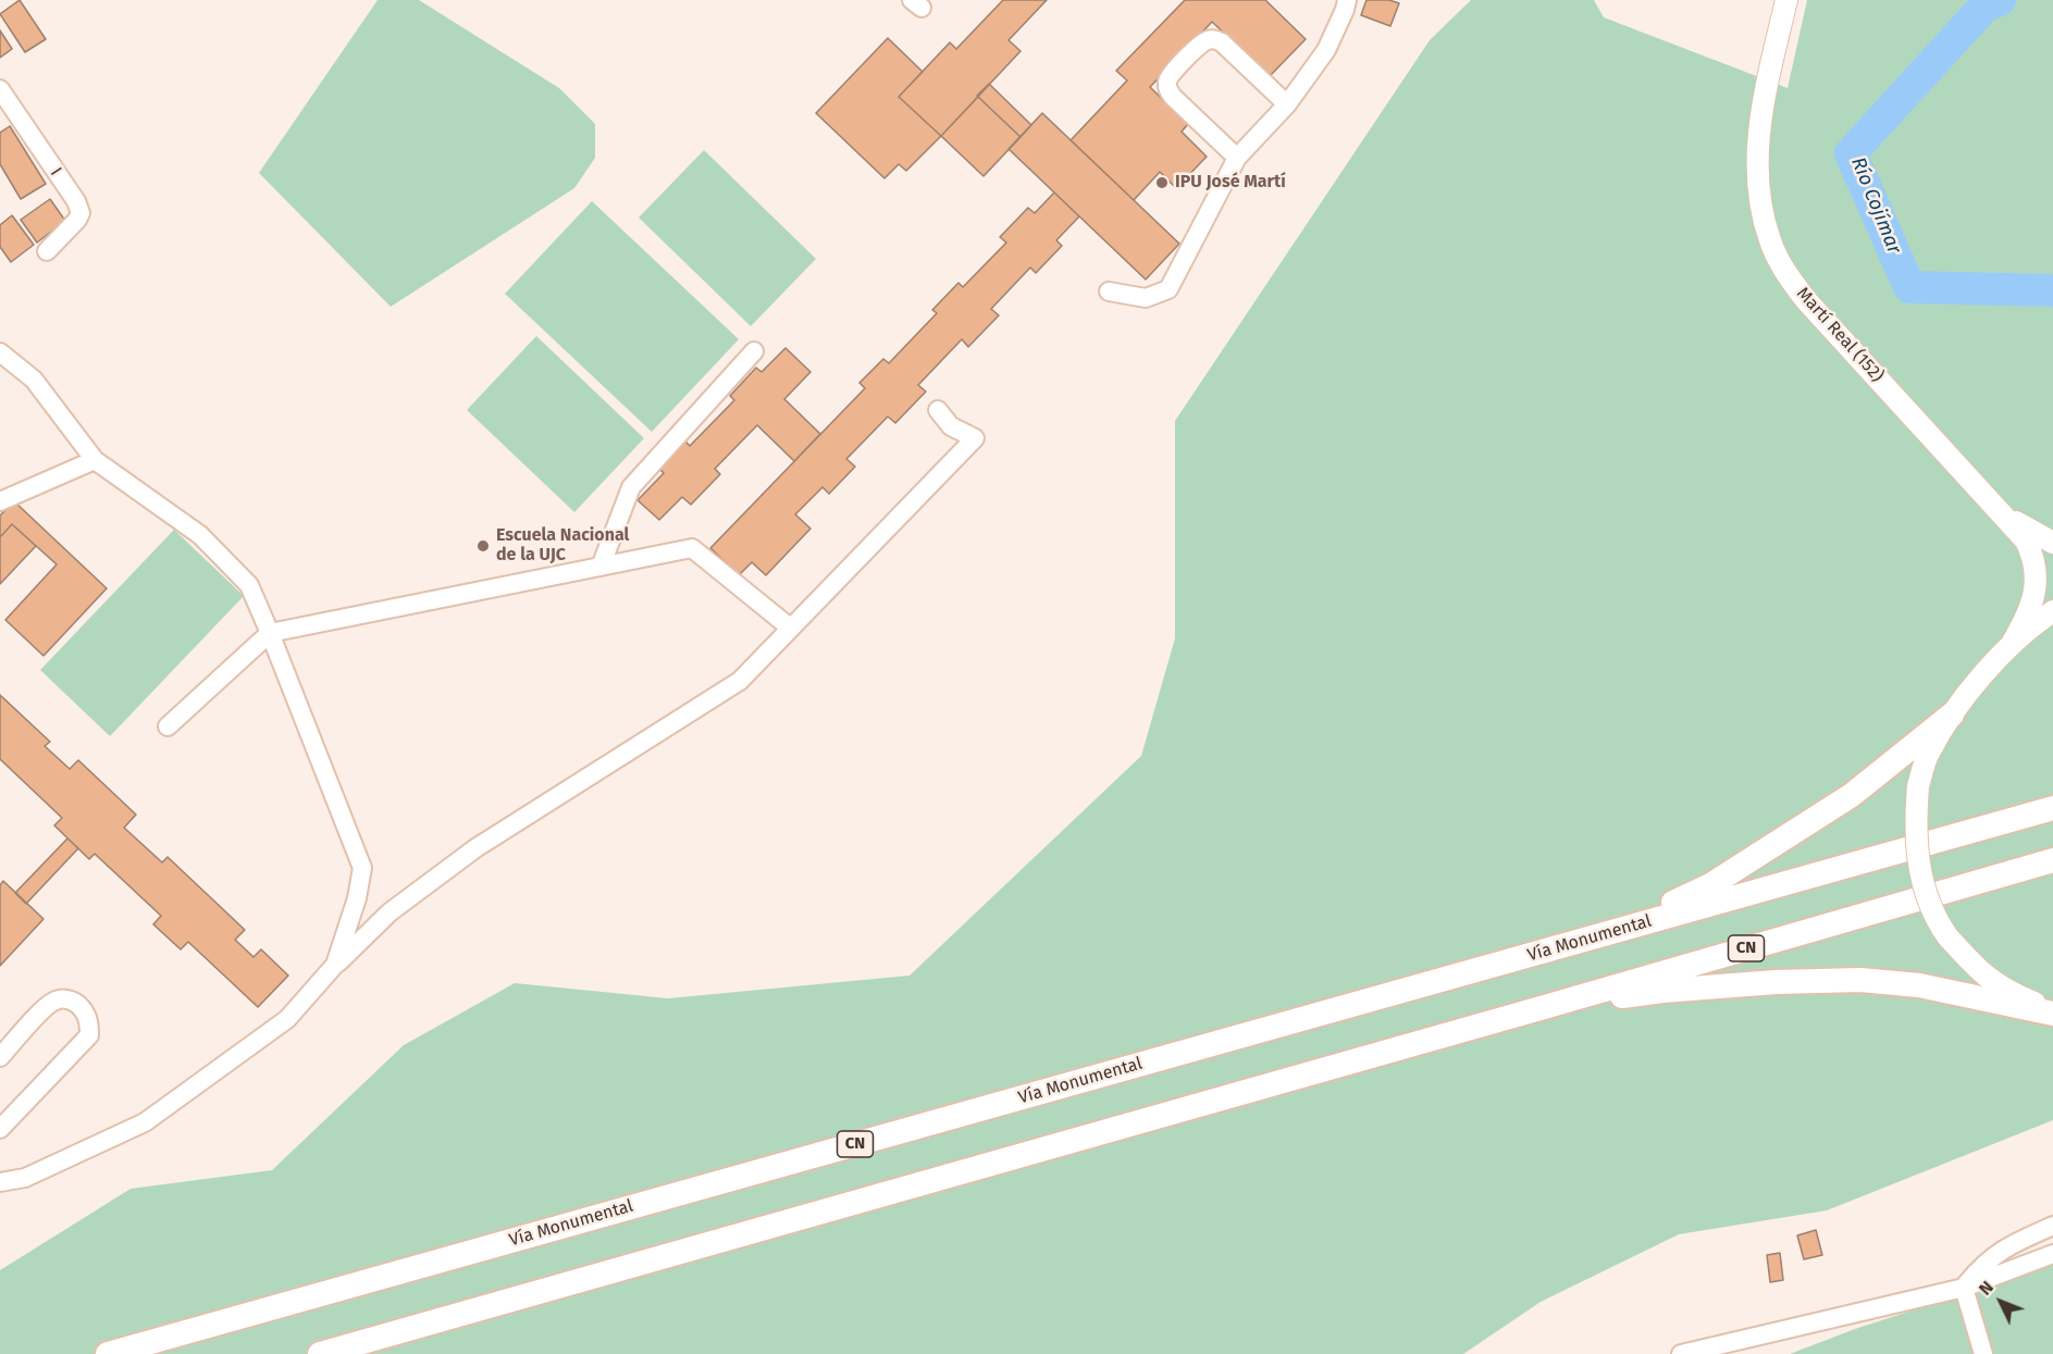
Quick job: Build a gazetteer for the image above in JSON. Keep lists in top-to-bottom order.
{
  "streets": {
    "highway": ["Vía Monumental", "CN"],
    "main road": ["Martí Real (152)"],
    "street": ["I"]
  },
  "water": ["Río Cojímar"],
  "places": ["IPU José Martí", "Escuela Nacional de la UJC"],
  "north": "top left"
}
